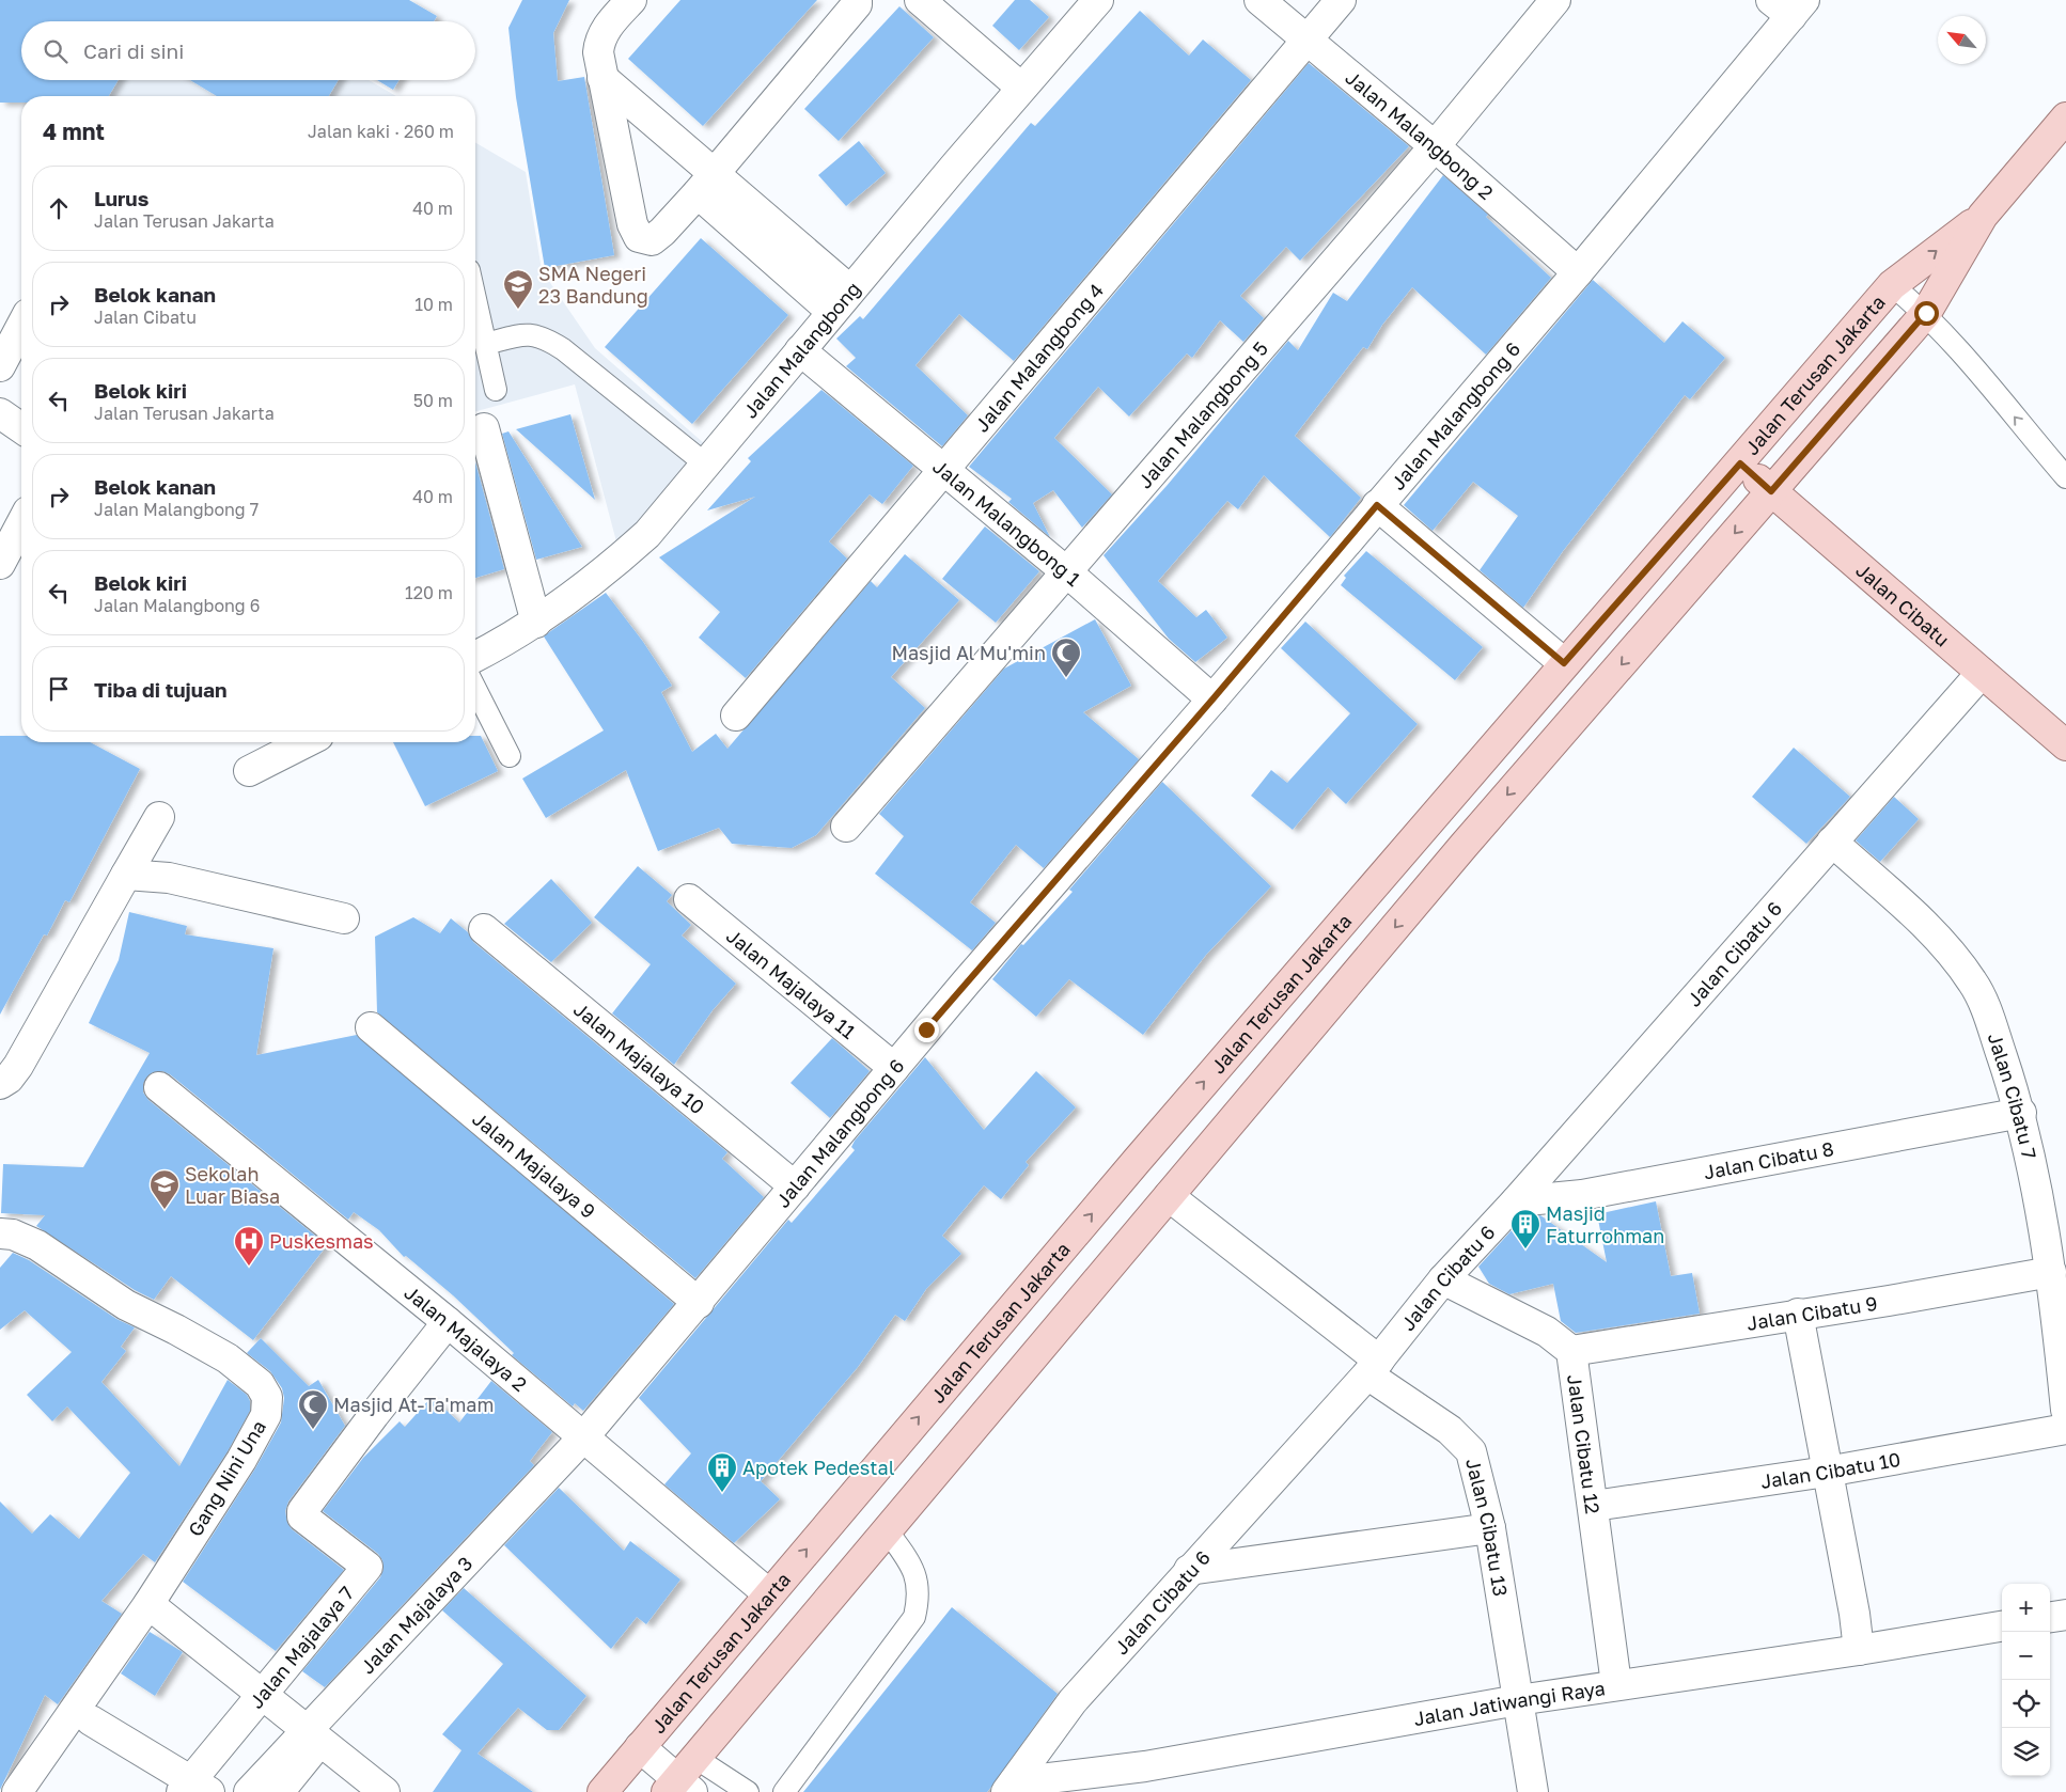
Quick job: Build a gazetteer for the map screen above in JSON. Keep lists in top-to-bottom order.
{
  "streets": {
    "main road": ["Jalan Terusan Jakarta", "Jalan Cibatu"],
    "street": [
      "Jalan Malangbong 2",
      "Jalan Malangbong",
      "Jalan Malangbong 4",
      "Jalan Malangbong 6",
      "Jalan Malangbong 5",
      "Jalan Malangbong 1",
      "Jalan Cibatu 6",
      "Jalan Majalaya 11",
      "Jalan Majalaya 10",
      "Jalan Cibatu 7",
      "Jalan Cibatu 8",
      "Jalan Majalaya 9",
      "Jalan Cibatu 9",
      "Jalan Majalaya 2",
      "Jalan Cibatu 12",
      "Jalan Cibatu 10",
      "Gang Nini Una",
      "Jalan Cibatu 13",
      "Jalan Majalaya 3",
      "Jalan Majalaya 7",
      "Jalan Jatiwangi Raya"
    ]
  },
  "crossings": [
    ["Jalan Malangbong 2", "Jalan Malangbong 4"],
    ["Jalan Malangbong 2", "Jalan Malangbong 6"],
    ["Jalan Malangbong 2", "Jalan Malangbong 5"],
    ["Jalan Malangbong", "Jalan Malangbong 1"],
    ["Jalan Malangbong 4", "Jalan Malangbong 1"],
    ["Jalan Terusan Jakarta", "Jalan Cibatu"],
    ["Jalan Terusan Jakarta", "Jalan Majalaya 2"],
    ["Jalan Terusan Jakarta", "Jalan Cibatu 13"],
    ["Jalan Malangbong 6", "Jalan Malangbong 1"],
    ["Jalan Malangbong 6", "Jalan Majalaya 11"],
    ["Jalan Malangbong 6", "Jalan Majalaya 10"],
    ["Jalan Malangbong 6", "Jalan Majalaya 9"],
    ["Jalan Malangbong 6", "Jalan Majalaya 2"],
    ["Jalan Malangbong 6", "Jalan Majalaya 3"],
    ["Jalan Malangbong 5", "Jalan Malangbong 1"],
    ["Jalan Cibatu", "Jalan Cibatu 6"],
    ["Jalan Cibatu 6", "Jalan Cibatu 7"],
    ["Jalan Cibatu 6", "Jalan Cibatu 8"],
    ["Jalan Cibatu 6", "Jalan Cibatu 12"],
    ["Jalan Cibatu 6", "Jalan Cibatu 13"],
    ["Jalan Cibatu 6", "Jalan Jatiwangi Raya"],
    ["Jalan Cibatu 7", "Jalan Cibatu 8"],
    ["Jalan Cibatu 7", "Jalan Cibatu 9"],
    ["Jalan Cibatu 9", "Jalan Cibatu 12"],
    ["Jalan Majalaya 2", "Jalan Majalaya 3"],
    ["Jalan Majalaya 2", "Jalan Majalaya 7"],
    ["Jalan Cibatu 12", "Jalan Cibatu 10"],
    ["Jalan Cibatu 12", "Jalan Jatiwangi Raya"],
    ["Jalan Cibatu 13", "Jalan Jatiwangi Raya"]
  ],
  "places": {
    "school or university": ["SMA Negeri 23 Bandung", "Sekolah Luar Biasa"],
    "mosque": ["Masjid Al Mu'min", "Masjid At-Ta'mam"],
    "building": ["Masjid Faturrohman", "Apotek Pedestal"],
    "hospital": ["Puskesmas"]
  },
  "north": "top left",
  "page": {
    "search": "Cari di sini",
    "heading": ["4 mnt", "Jalan kaki · 260 m"],
    "list": [
      ["Lurus", "Jalan Terusan Jakarta", "40 m"],
      ["Belok kanan", "Jalan Cibatu", "10 m"],
      ["Belok kiri", "Jalan Terusan Jakarta", "50 m"],
      ["Belok kanan", "Jalan Malangbong 7", "40 m"],
      ["Belok kiri", "Jalan Malangbong 6", "120 m"],
      "Tiba di tujuan"
    ],
    "map_buttons": ["+", "−"]
  }
}
